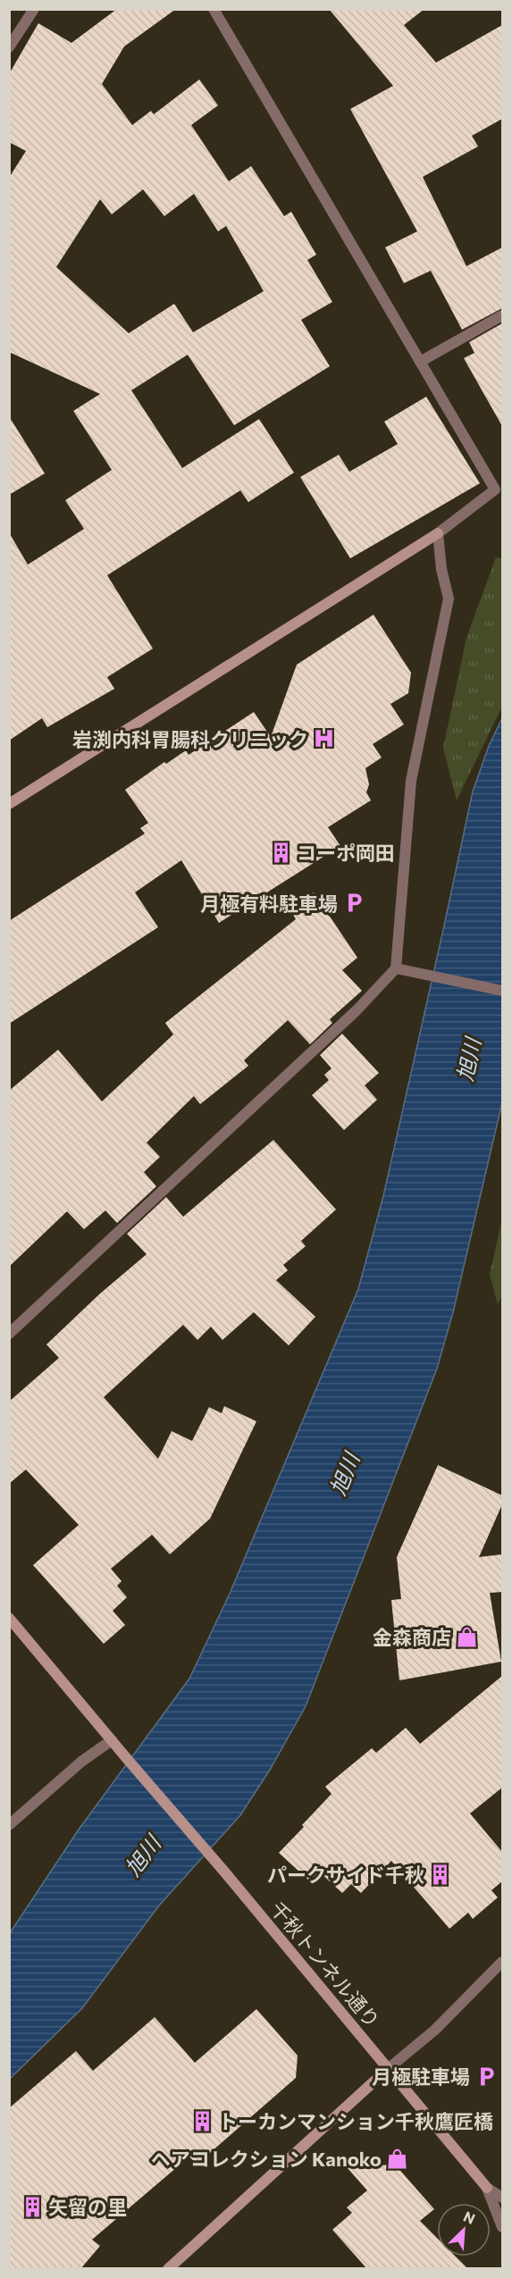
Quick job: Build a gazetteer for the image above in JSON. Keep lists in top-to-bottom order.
{
  "streets": {
    "street": ["千秋トンネル通り"]
  },
  "water": ["旭川"],
  "places": {
    "hospital": ["岩渕内科胃腸科クリニック"],
    "building": [
      "コーポ岡田",
      "パークサイド千秋",
      "トーカンマンション千秋鷹匠橋",
      "矢留の里"
    ],
    "parking": ["月極有料駐車場", "月極駐車場"],
    "shop": ["金森商店", "ヘアコレクション Kanoko"]
  },
  "north": "top right"
}
